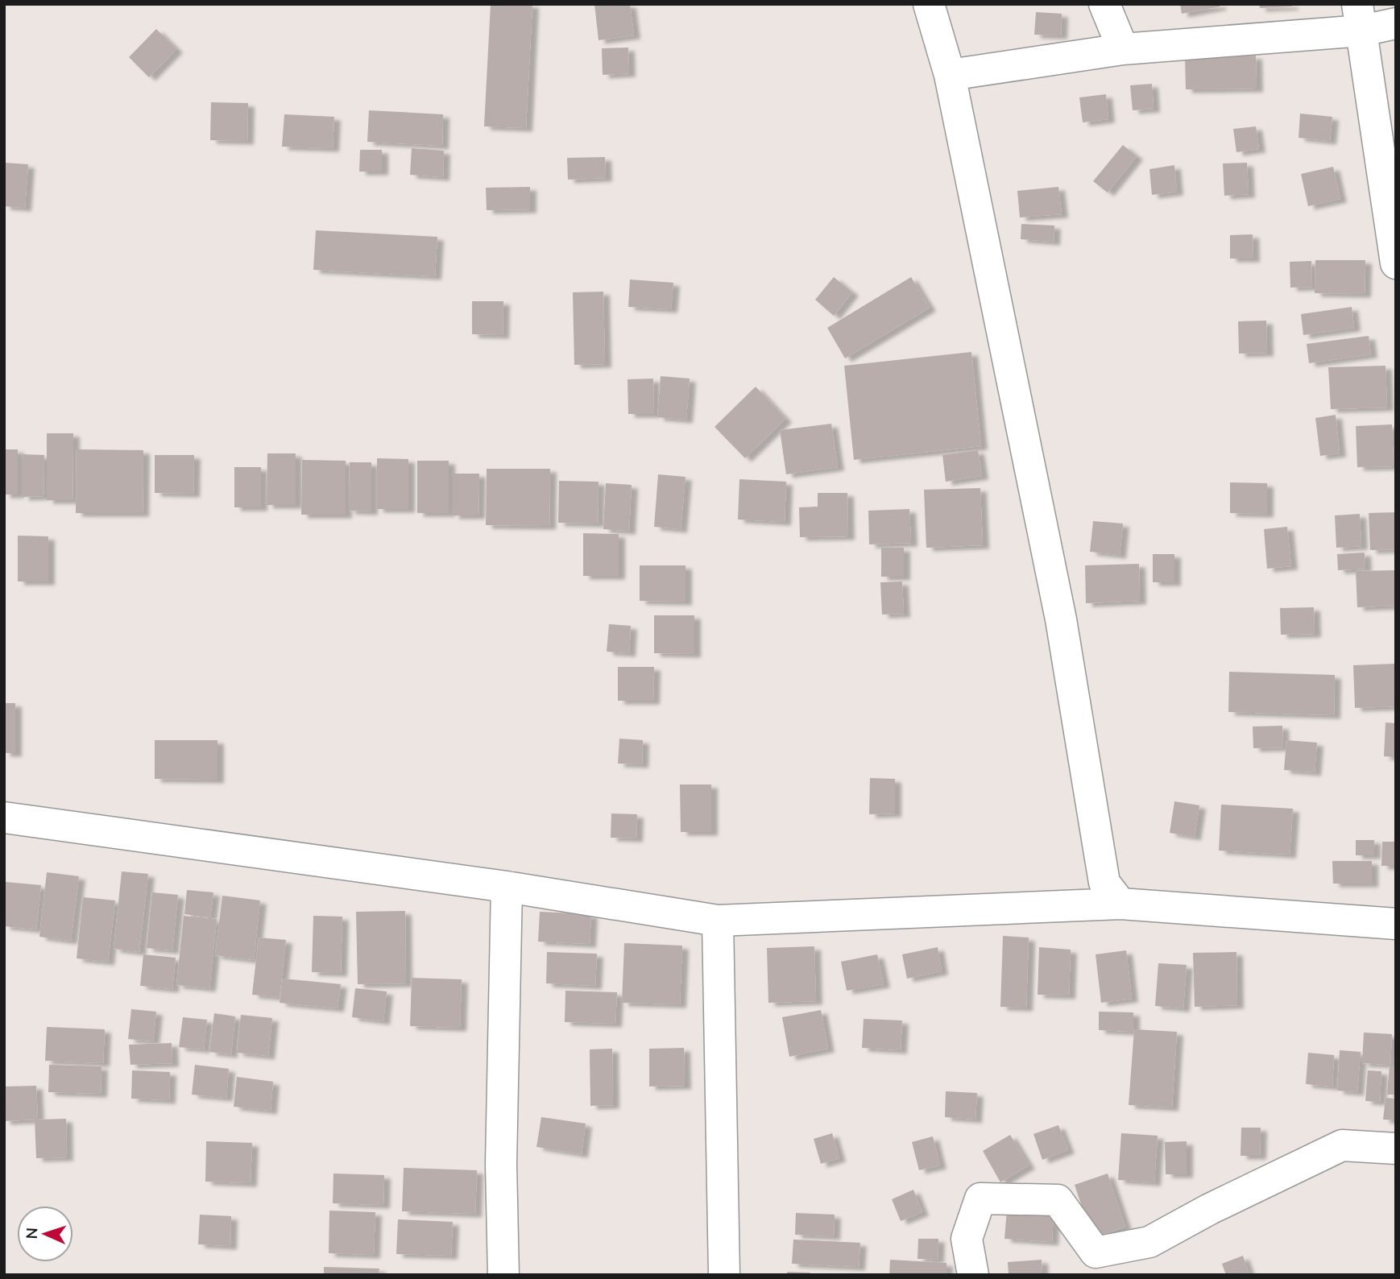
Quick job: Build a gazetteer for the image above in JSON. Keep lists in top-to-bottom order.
{
  "north": "left"
}
